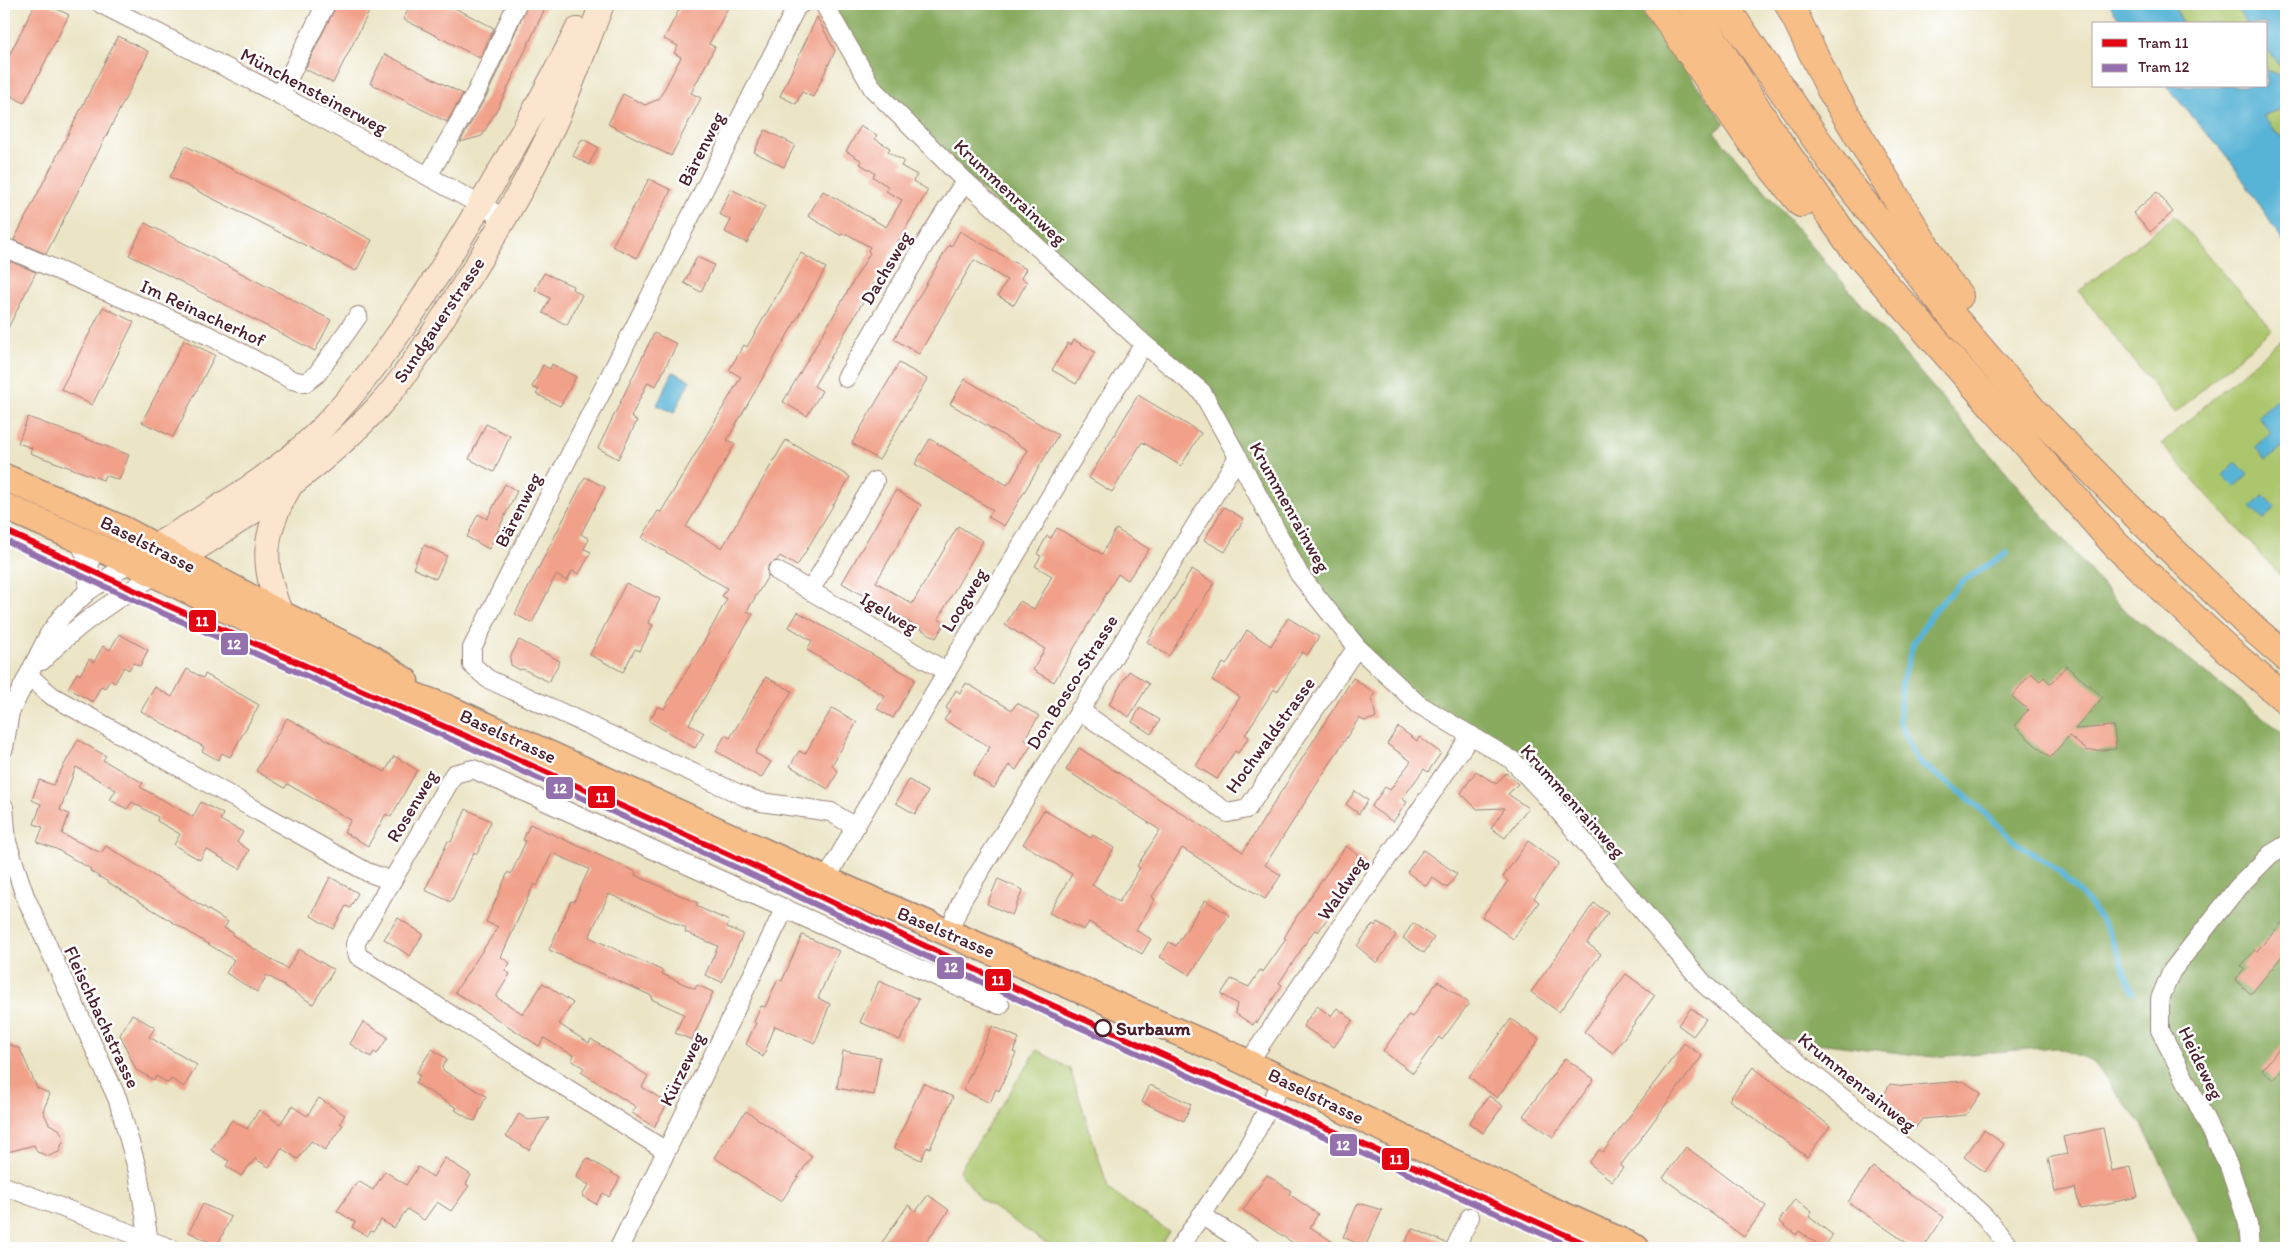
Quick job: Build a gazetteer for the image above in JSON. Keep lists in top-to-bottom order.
{
  "streets": {
    "main road": ["Sundgauerstrasse", "Baselstrasse"],
    "street": [
      "Münchensteinerweg",
      "Bärenweg",
      "Krummenrainweg",
      "Dachsweg",
      "Im Reinacherhof",
      "Loogweg",
      "Igelweg",
      "Don Bosco-Strasse",
      "Hochwaldstrasse",
      "Rosenweg",
      "Waldweg",
      "Fleischbachstrasse",
      "Heideweg",
      "Kürzeweg"
    ]
  },
  "crossings": [
    ["Münchensteinerweg", "Sundgauerstrasse"],
    ["Bärenweg", "Loogweg"],
    ["Krummenrainweg", "Dachsweg"],
    ["Krummenrainweg", "Loogweg"],
    ["Krummenrainweg", "Don Bosco-Strasse"],
    ["Krummenrainweg", "Hochwaldstrasse"],
    ["Krummenrainweg", "Waldweg"],
    ["Sundgauerstrasse", "Baselstrasse"],
    ["Baselstrasse", "Loogweg"],
    ["Baselstrasse", "Don Bosco-Strasse"],
    ["Baselstrasse", "Waldweg"],
    ["Loogweg", "Igelweg"],
    ["Don Bosco-Strasse", "Hochwaldstrasse"],
    ["Rosenweg", "Kürzeweg"]
  ],
  "places": ["Surbaum"],
  "lines": ["tram line 11", "tram line 12"],
  "legend": ["Tram 11", "Tram 12"]
}
